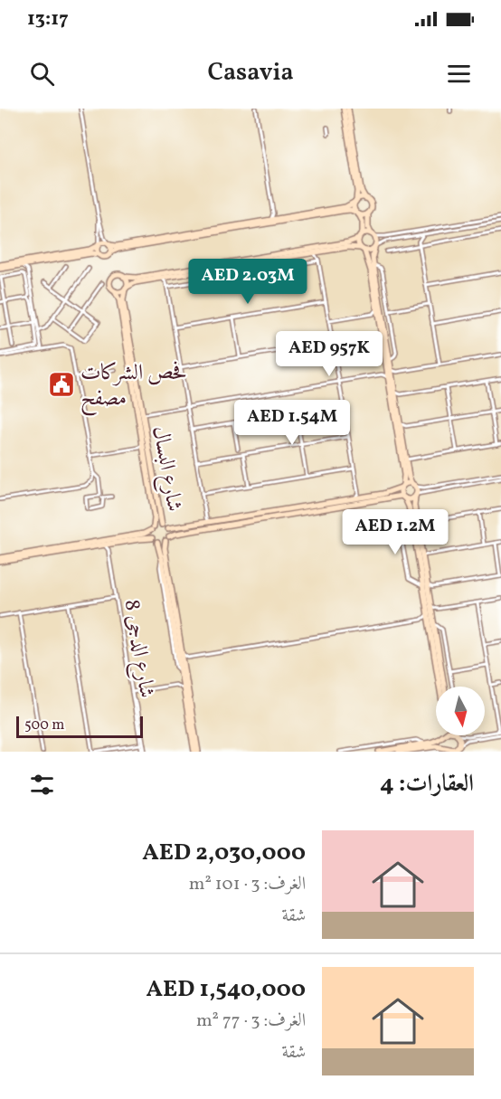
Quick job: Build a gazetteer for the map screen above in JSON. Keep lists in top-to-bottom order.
{
  "streets": {
    "street": ["شارع البسال", "شارع الدجى 8"]
  },
  "places": {
    "public building": ["فحص الشركات مصفح"]
  },
  "scale_bar": "500 m",
  "north": "bottom",
  "page": {
    "status": "13:17",
    "header": "Casavia",
    "price": [
      "AED 2.03M",
      "AED 957K",
      "AED 1.54M",
      "AED 1.2M"
    ],
    "scale": "500 m",
    "heading": "العقارات: 4",
    "list": [
      {
        "name": "AED 2,030,000",
        "note": "الغرف: 3 · 101 m² · شقة"
      },
      {
        "name": "AED 1,540,000",
        "note": "الغرف: 3 · 77 m² · شقة"
      }
    ]
  }
}
